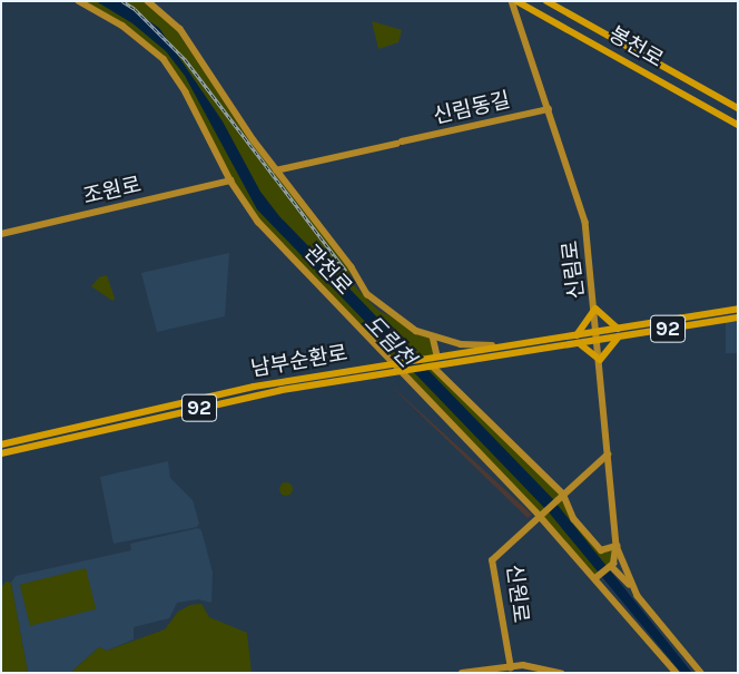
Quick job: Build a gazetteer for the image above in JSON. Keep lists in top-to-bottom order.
{
  "streets": {
    "main road": [
      "봉천로",
      "신림동길",
      "조원로",
      "신림로",
      "관천로",
      "92",
      "남부순환로",
      "신원로"
    ]
  },
  "crossings": [
    ["신림동길", "신림로"],
    ["신림동길", "관천로"],
    ["조원로", "관천로"],
    ["신림로", "남부순환로"],
    ["관천로", "남부순환로"],
    ["관천로", "신원로"]
  ],
  "water": ["도림천"]
}
